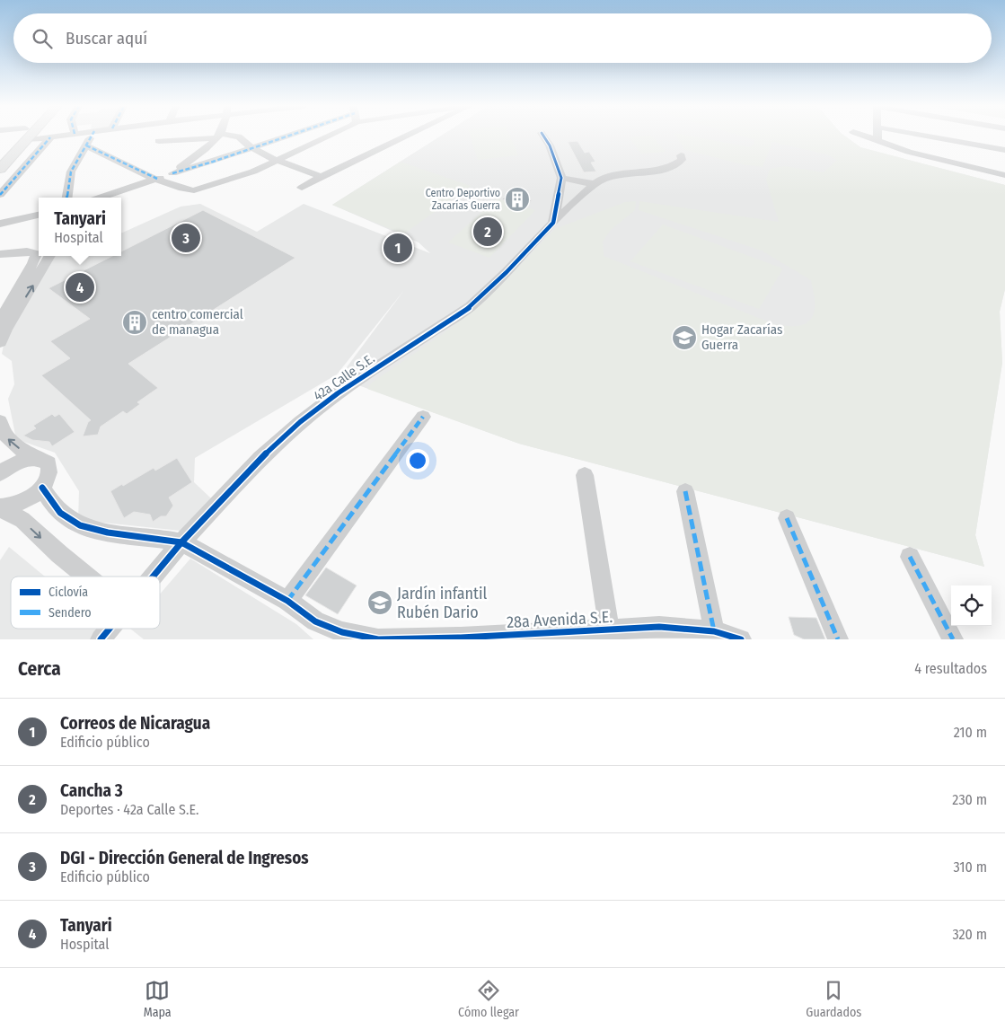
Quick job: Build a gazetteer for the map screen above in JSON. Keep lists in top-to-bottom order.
{
  "streets": {
    "street": ["42a Calle S.E.", "28a Avenida S.E."]
  },
  "crossings": [
    ["42a Calle S.E.", "28a Avenida S.E."]
  ],
  "places": {
    "building": ["Centro Deportivo Zacarías Guerra", "centro comercial de managua"],
    "school or university": ["Hogar Zacarías Guerra", "Jardín infantil Rubén Dario"]
  },
  "legend": ["Ciclovía", "Sendero"],
  "page": {
    "search": "Buscar aquí",
    "popup": ["Tanyari", "Hospital"],
    "pins": [
      "2",
      "3",
      "1",
      "4"
    ],
    "heading": ["Cerca", "4 resultados"],
    "list": [
      {
        "mark": "1",
        "name": "Correos de Nicaragua",
        "note": "Edificio público",
        "value": "210 m"
      },
      {
        "mark": "2",
        "name": "Cancha 3",
        "note": "Deportes · 42a Calle S.E.",
        "value": "230 m"
      },
      {
        "mark": "3",
        "name": "DGI - Dirección General de Ingresos",
        "note": "Edificio público",
        "value": "310 m"
      },
      {
        "mark": "4",
        "name": "Tanyari",
        "note": "Hospital",
        "value": "320 m"
      }
    ],
    "nav": ["Mapa", "Cómo llegar", "Guardados"]
  }
}
